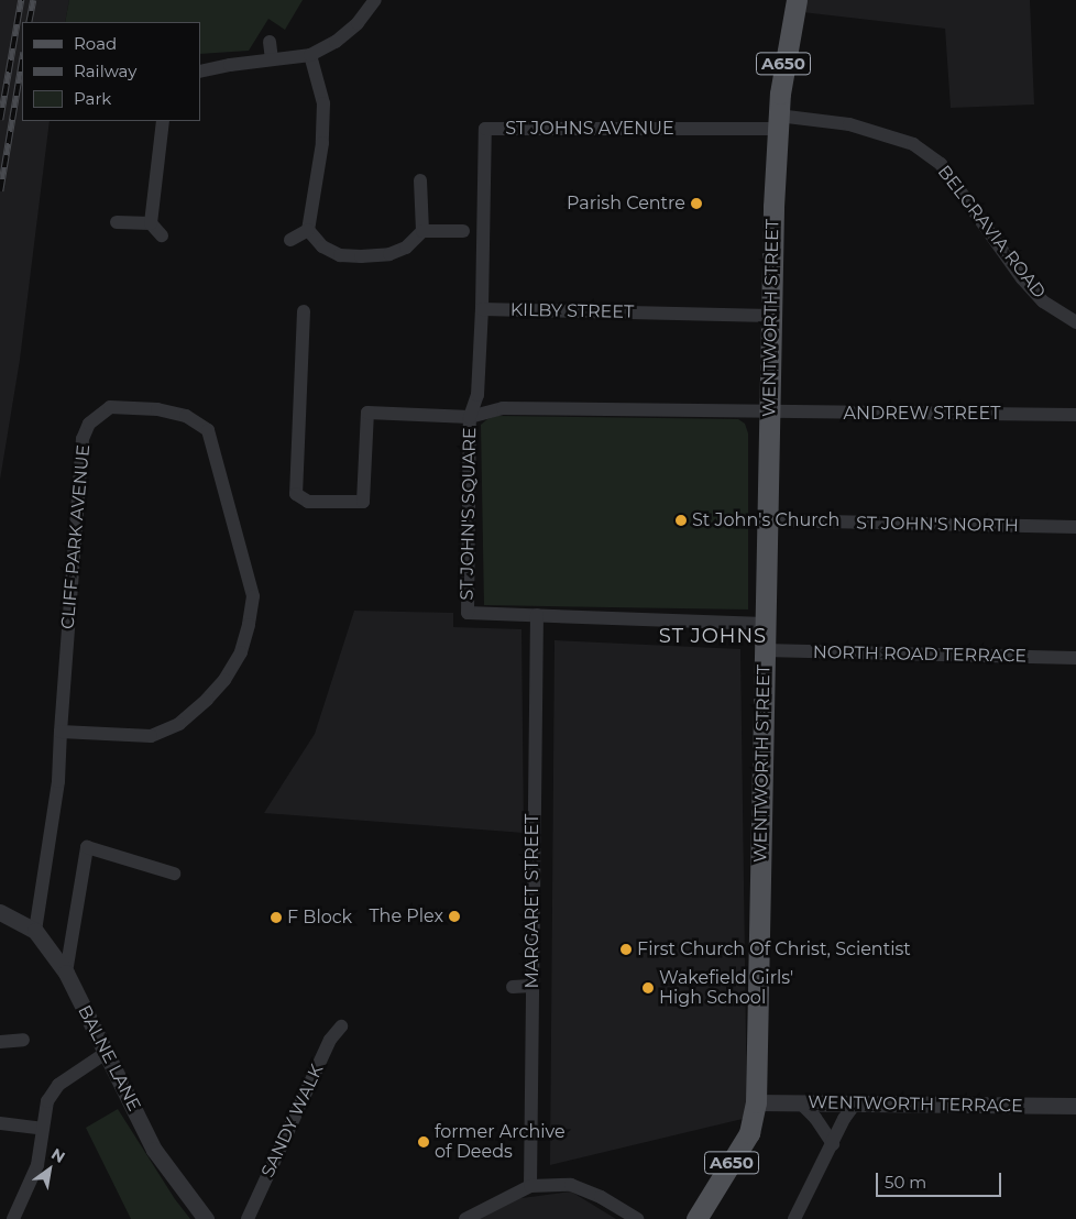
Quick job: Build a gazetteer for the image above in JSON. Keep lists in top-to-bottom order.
{
  "streets": {
    "main road": ["A650", "WENTWORTH STREET"],
    "street": [
      "ST JOHNS AVENUE",
      "BELGRAVIA ROAD",
      "KILBY STREET",
      "ANDREW STREET",
      "ST JOHN'S SQUARE",
      "ST JOHN'S NORTH",
      "CLIFF PARK AVENUE",
      "NORTH ROAD TERRACE",
      "MARGARET STREET",
      "BALNE LANE",
      "WENTWORTH TERRACE",
      "SANDY WALK"
    ]
  },
  "crossings": [
    ["A650", "ST JOHNS AVENUE"],
    ["A650", "BELGRAVIA ROAD"],
    ["A650", "WENTWORTH STREET"],
    ["A650", "WENTWORTH TERRACE"],
    ["ST JOHNS AVENUE", "BELGRAVIA ROAD"],
    ["ST JOHNS AVENUE", "KILBY STREET"],
    ["ST JOHNS AVENUE", "WENTWORTH STREET"],
    ["BELGRAVIA ROAD", "WENTWORTH STREET"],
    ["KILBY STREET", "WENTWORTH STREET"],
    ["WENTWORTH STREET", "ANDREW STREET"],
    ["WENTWORTH STREET", "ST JOHN'S SQUARE"],
    ["WENTWORTH STREET", "ST JOHN'S NORTH"],
    ["WENTWORTH STREET", "NORTH ROAD TERRACE"],
    ["WENTWORTH STREET", "WENTWORTH TERRACE"],
    ["ANDREW STREET", "ST JOHN'S SQUARE"],
    ["ST JOHN'S SQUARE", "MARGARET STREET"],
    ["CLIFF PARK AVENUE", "BALNE LANE"]
  ],
  "districts": ["ST JOHNS"],
  "places": [
    "Parish Centre",
    "St John's Church",
    "The Plex",
    "F Block",
    "First Church Of Christ, Scientist",
    "Wakefield Girls' High School",
    "former Archive of Deeds"
  ],
  "legend": ["Road", "Railway", "Park"],
  "scale_bar": "50 m",
  "north": "top right"
}
